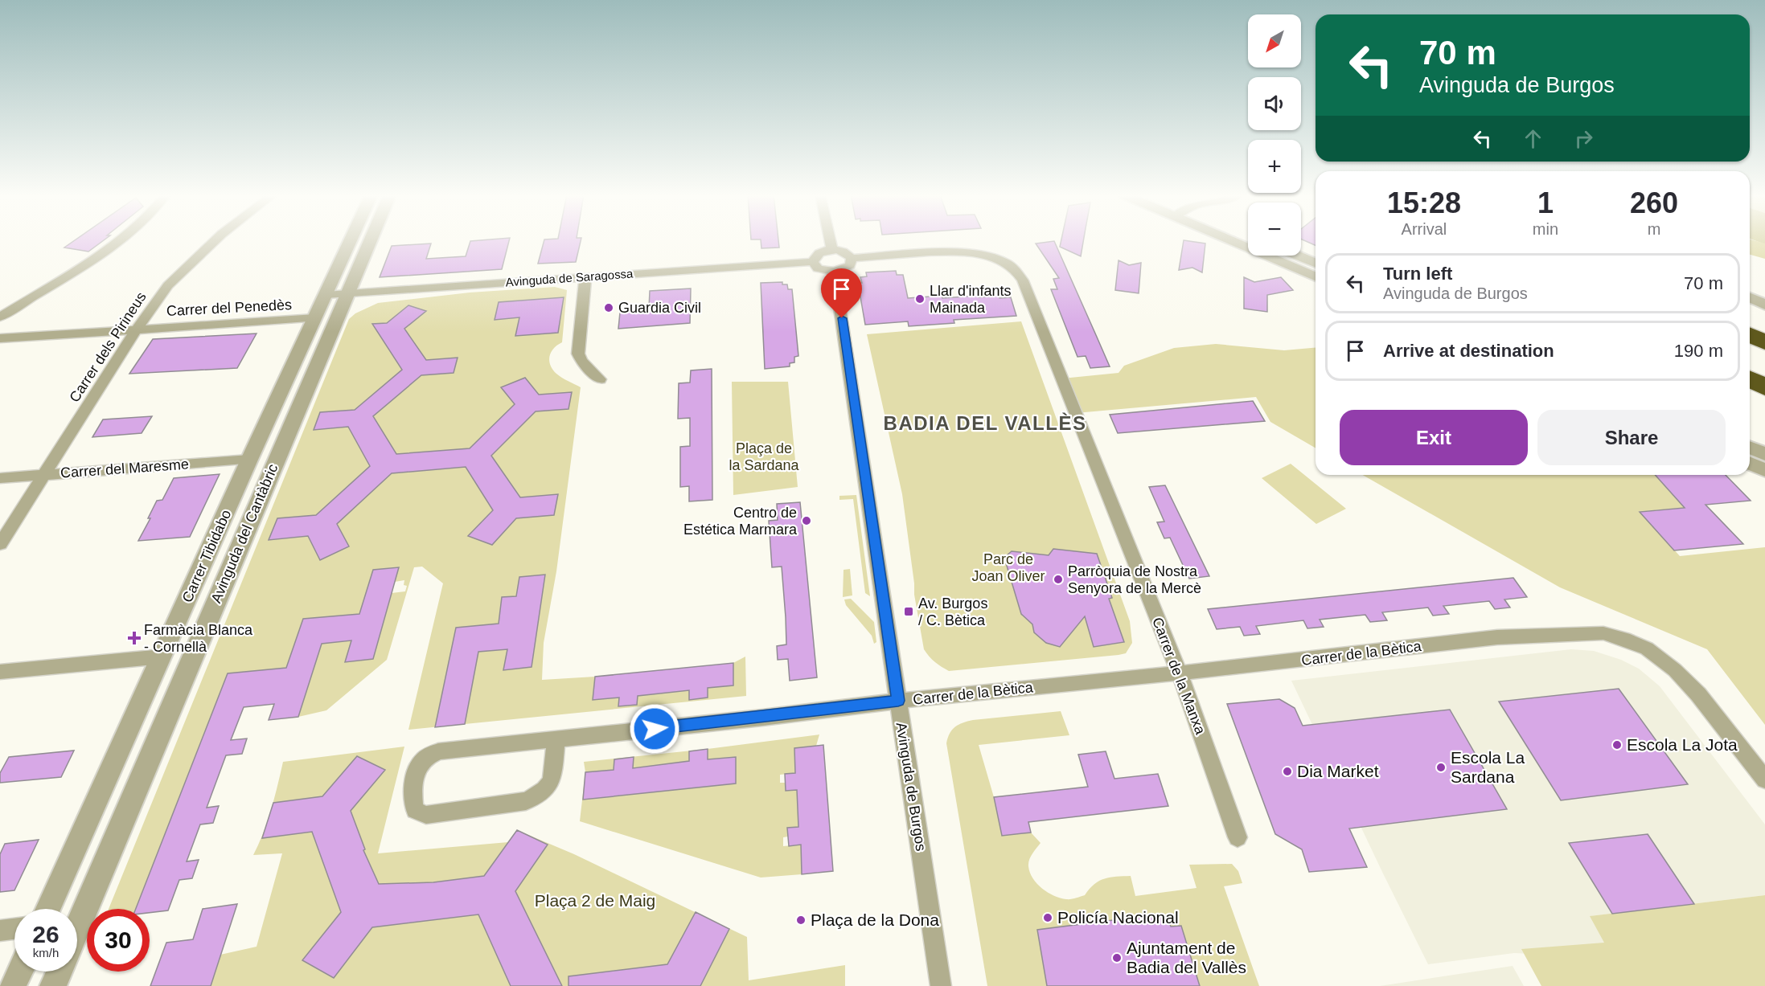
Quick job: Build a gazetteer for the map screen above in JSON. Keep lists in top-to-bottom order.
{
  "streets": {
    "street": [
      "Avinguda de Saragossa",
      "Carrer del Penedès",
      "Carrer dels Pirineus",
      "Carrer del Maresme",
      "Avinguda del Cantàbric",
      "Carrer Tibidabo",
      "Carrer de la Bètica",
      "Carrer de la Manxa",
      "Avinguda de Burgos"
    ]
  },
  "crossings": [
    ["Avinguda de Saragossa", "Avinguda del Cantàbric"],
    ["Avinguda de Saragossa", "Carrer Tibidabo"],
    ["Carrer del Penedès", "Carrer dels Pirineus"],
    ["Carrer del Penedès", "Carrer Tibidabo"],
    ["Carrer dels Pirineus", "Carrer del Maresme"],
    ["Carrer del Maresme", "Carrer Tibidabo"],
    ["Carrer de la Bètica", "Carrer de la Manxa"],
    ["Carrer de la Bètica", "Avinguda de Burgos"]
  ],
  "districts": ["BADIA DEL VALLÈS"],
  "parks": ["Plaça de la Sardana", "Parc de Joan Oliver", "Plaça 2 de Maig"],
  "places": {
    "other": [
      "Llar d'infants Mainada",
      "Guardia Civil",
      "Centro de Estética Marmara",
      "Parròquia de Nostra Senyora de la Mercè",
      "Escola La Jota",
      "Escola La Sardana",
      "Dia Market",
      "Policía Nacional",
      "Plaça de la Dona",
      "Ajuntament de Badia del Vallès"
    ],
    "transit": ["Av. Burgos / C. Bètica"],
    "health": ["Farmàcia Blanca - Cornellà"]
  },
  "north": "bottom left",
  "page": {
    "map_buttons": ["+", "−"],
    "turn": ["70 m", "Avinguda de Burgos"],
    "eta": [
      "15:28",
      "Arrival",
      "1",
      "min",
      "260",
      "m"
    ],
    "list": [
      {
        "name": "Turn left",
        "note": "Avinguda de Burgos",
        "value": "70 m"
      },
      {
        "name": "Arrive at destination",
        "value": "190 m"
      }
    ],
    "buttons": ["Exit", "Share"],
    "speed": "26 km/h",
    "limit": "30"
  }
}
